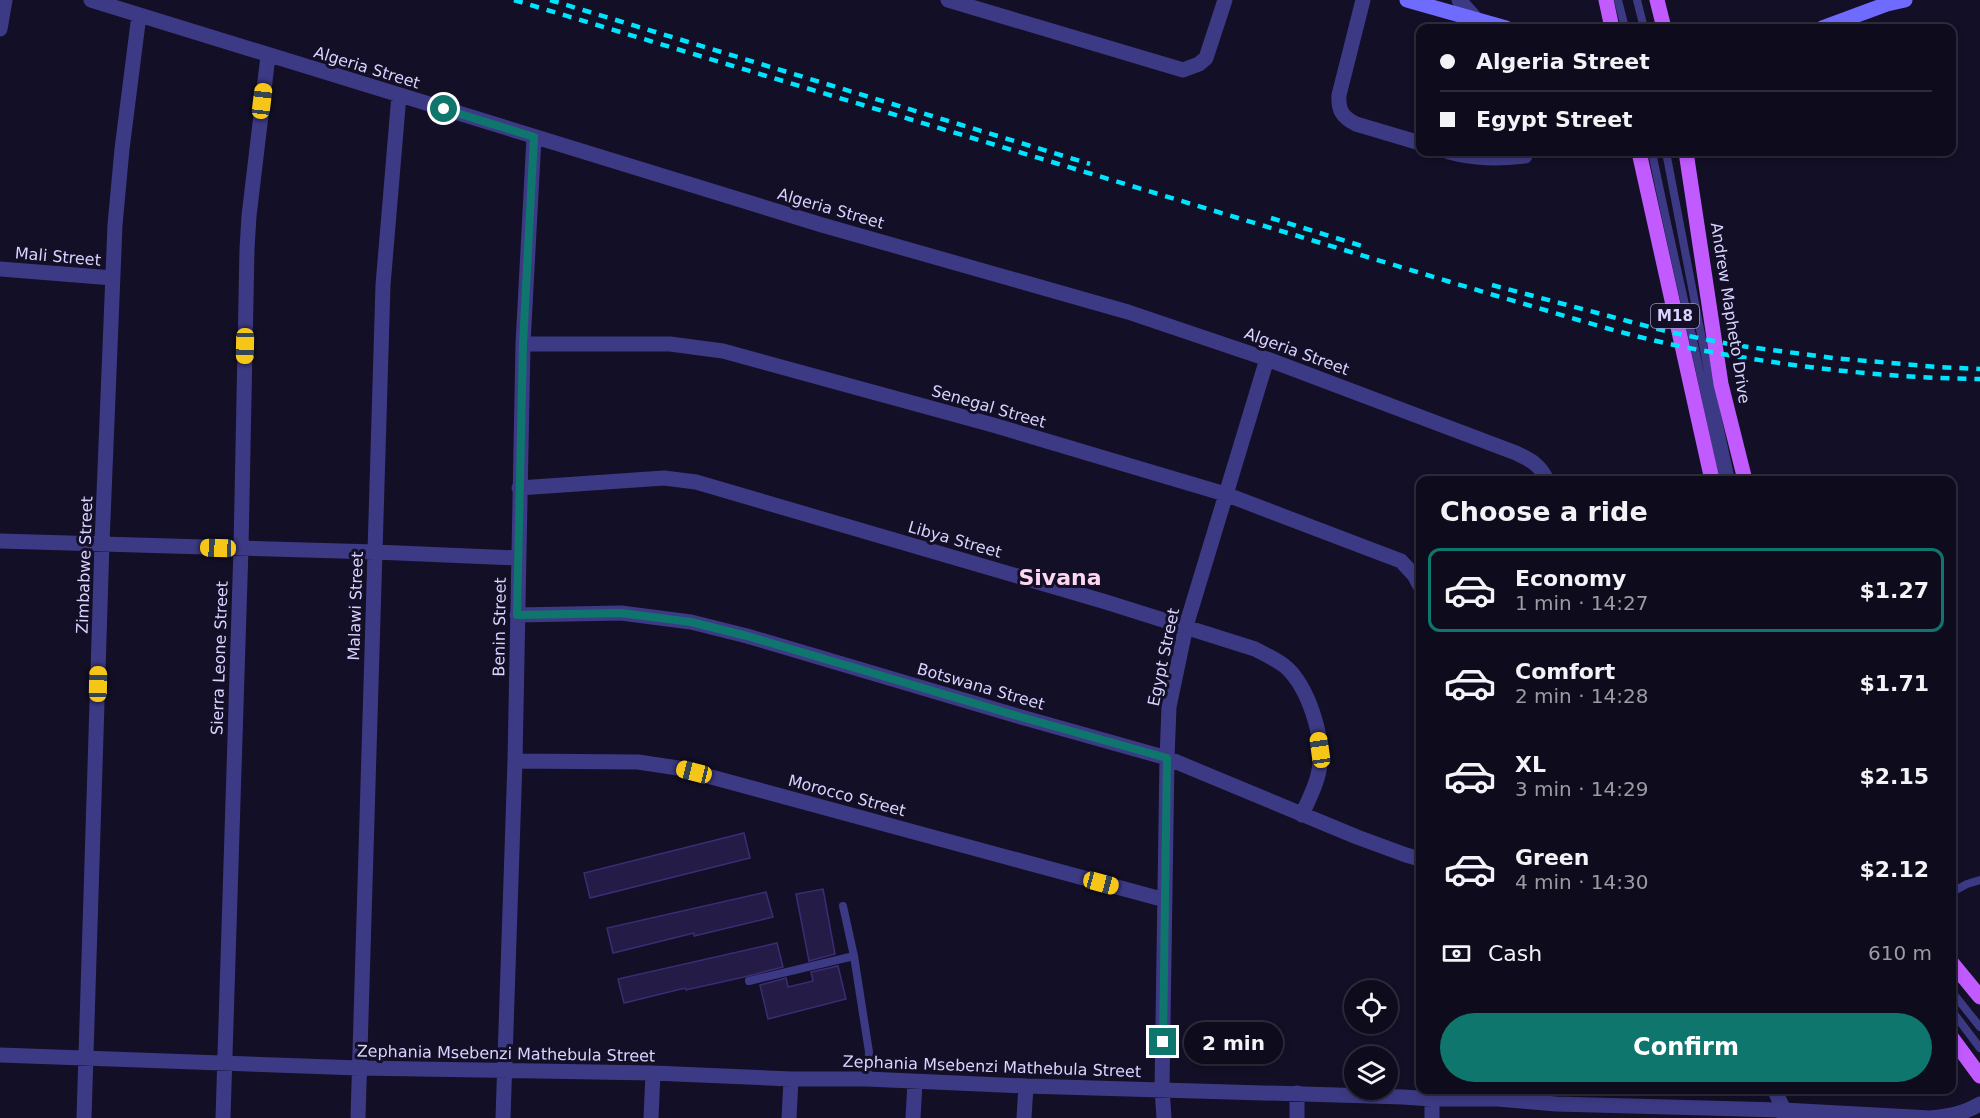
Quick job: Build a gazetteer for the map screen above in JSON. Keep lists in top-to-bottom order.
{
  "streets": {
    "main road": ["Andrew Mapheto Drive", "M18"],
    "street": [
      "Algeria Street",
      "Mali Street",
      "Senegal Street",
      "Libya Street",
      "Zimbabwe Street",
      "Malawi Street",
      "Benin Street",
      "Egypt Street",
      "Sierra Leone Street",
      "Botswana Street",
      "Morocco Street",
      "Zephania Msebenzi Mathebula Street"
    ]
  },
  "crossings": [
    ["Algeria Street", "Zimbabwe Street"],
    ["Algeria Street", "Malawi Street"],
    ["Algeria Street", "Benin Street"],
    ["Algeria Street", "Egypt Street"],
    ["Algeria Street", "Sierra Leone Street"],
    ["Mali Street", "Zimbabwe Street"],
    ["Senegal Street", "Benin Street"],
    ["Senegal Street", "Egypt Street"],
    ["Libya Street", "Benin Street"],
    ["Libya Street", "Egypt Street"],
    ["Libya Street", "Botswana Street"],
    ["Zimbabwe Street", "Zephania Msebenzi Mathebula Street"],
    ["Malawi Street", "Zephania Msebenzi Mathebula Street"],
    ["Benin Street", "Botswana Street"],
    ["Benin Street", "Morocco Street"],
    ["Benin Street", "Zephania Msebenzi Mathebula Street"],
    ["Egypt Street", "Botswana Street"],
    ["Egypt Street", "Morocco Street"],
    ["Egypt Street", "Zephania Msebenzi Mathebula Street"],
    ["Sierra Leone Street", "Zephania Msebenzi Mathebula Street"]
  ],
  "districts": ["Sivana"],
  "page": {
    "banner": ["Algeria Street", "Egypt Street"],
    "heading": "Choose a ride",
    "list": [
      {
        "name": "Economy",
        "note": "1 min · 14:27",
        "value": "$1.27"
      },
      {
        "name": "Comfort",
        "note": "2 min · 14:28",
        "value": "$1.71"
      },
      {
        "name": "XL",
        "note": "3 min · 14:29",
        "value": "$2.15"
      },
      {
        "name": "Green",
        "note": "4 min · 14:30",
        "value": "$2.12"
      }
    ],
    "pay": ["Cash", "610 m"],
    "buttons": "Confirm",
    "bubble": "2 min"
  }
}
